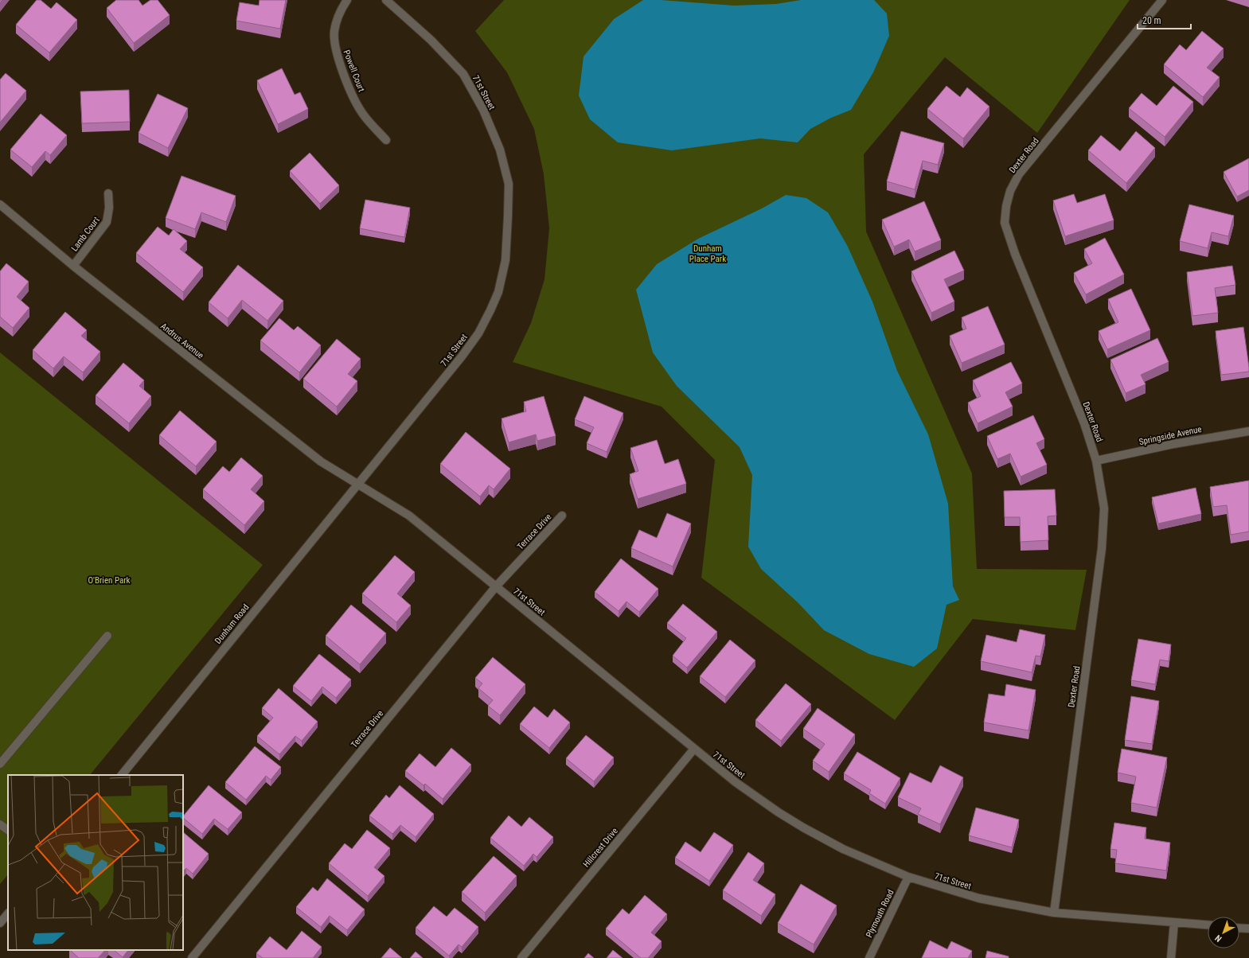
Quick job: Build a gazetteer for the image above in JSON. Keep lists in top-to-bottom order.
{
  "streets": {
    "street": [
      "Powell Court",
      "71st Street",
      "Dexter Road",
      "Lamb Court",
      "Andrus Avenue",
      "Springside Avenue",
      "Terrace Drive",
      "Dunham Road",
      "Hillcrest Drive",
      "Plymouth Road"
    ]
  },
  "crossings": [
    ["71st Street", "Dexter Road"],
    ["71st Street", "Andrus Avenue"],
    ["71st Street", "Terrace Drive"],
    ["71st Street", "Dunham Road"],
    ["71st Street", "Hillcrest Drive"],
    ["71st Street", "Plymouth Road"],
    ["Dexter Road", "Springside Avenue"],
    ["Lamb Court", "Andrus Avenue"],
    ["Andrus Avenue", "Dunham Road"]
  ],
  "parks": ["Dunham Place Park", "O'Brien Park"],
  "scale_bar": "20 m",
  "north": "bottom left"
}
